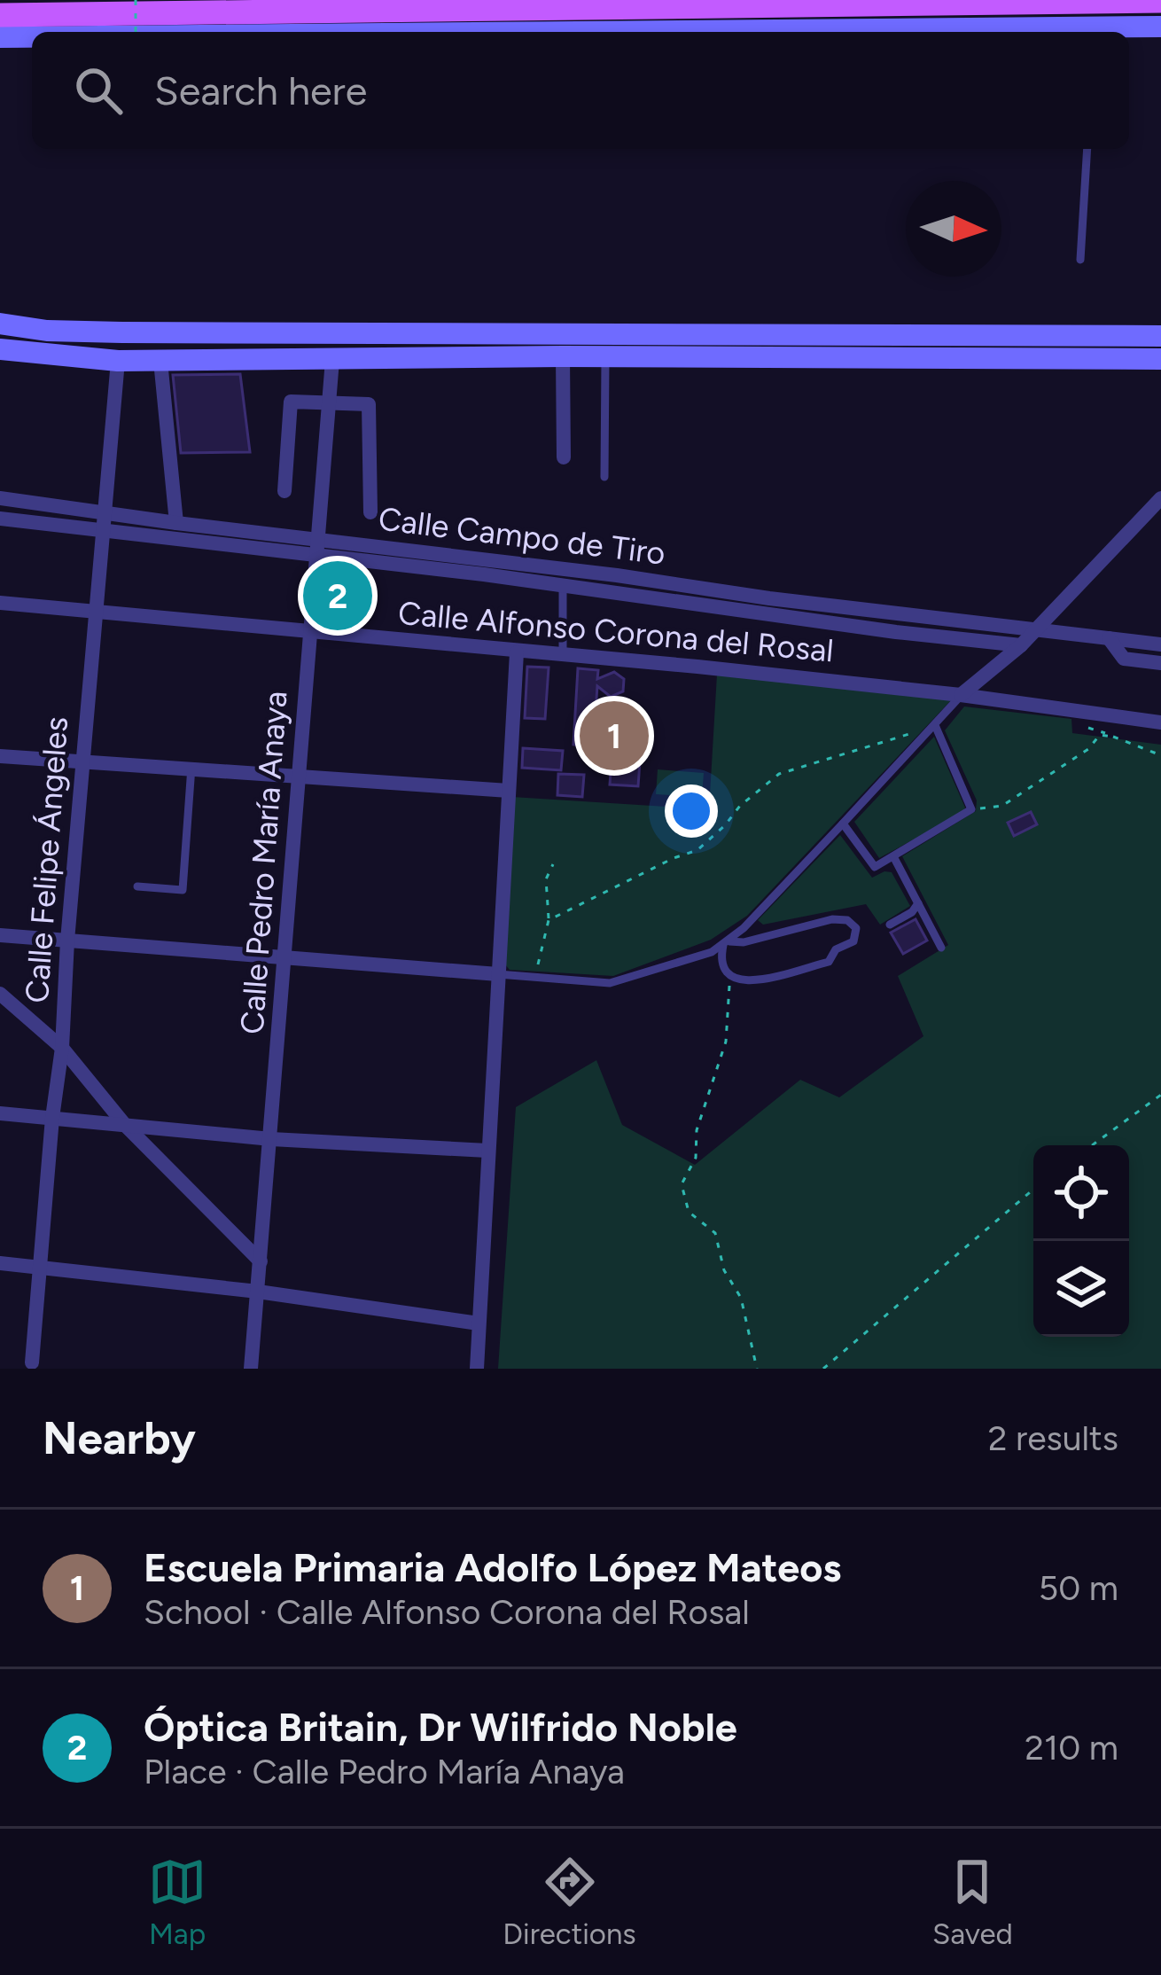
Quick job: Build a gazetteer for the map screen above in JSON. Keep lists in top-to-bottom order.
{
  "streets": {
    "street": [
      "Calle Campo de Tiro",
      "Calle Alfonso Corona del Rosal",
      "Calle Felipe Ángeles",
      "Calle Pedro María Anaya"
    ]
  },
  "crossings": [
    ["Calle Campo de Tiro", "Calle Felipe Ángeles"],
    ["Calle Campo de Tiro", "Calle Pedro María Anaya"],
    ["Calle Alfonso Corona del Rosal", "Calle Felipe Ángeles"],
    ["Calle Alfonso Corona del Rosal", "Calle Pedro María Anaya"]
  ],
  "north": "right",
  "page": {
    "search": "Search here",
    "pins": ["2", "1"],
    "heading": ["Nearby", "2 results"],
    "list": [
      {
        "mark": "1",
        "name": "Escuela Primaria Adolfo López Mateos",
        "note": "School · Calle Alfonso Corona del Rosal",
        "value": "50 m"
      },
      {
        "mark": "2",
        "name": "Óptica Britain, Dr Wilfrido Noble",
        "note": "Place · Calle Pedro María Anaya",
        "value": "210 m"
      }
    ],
    "nav": ["Map", "Directions", "Saved"]
  }
}
